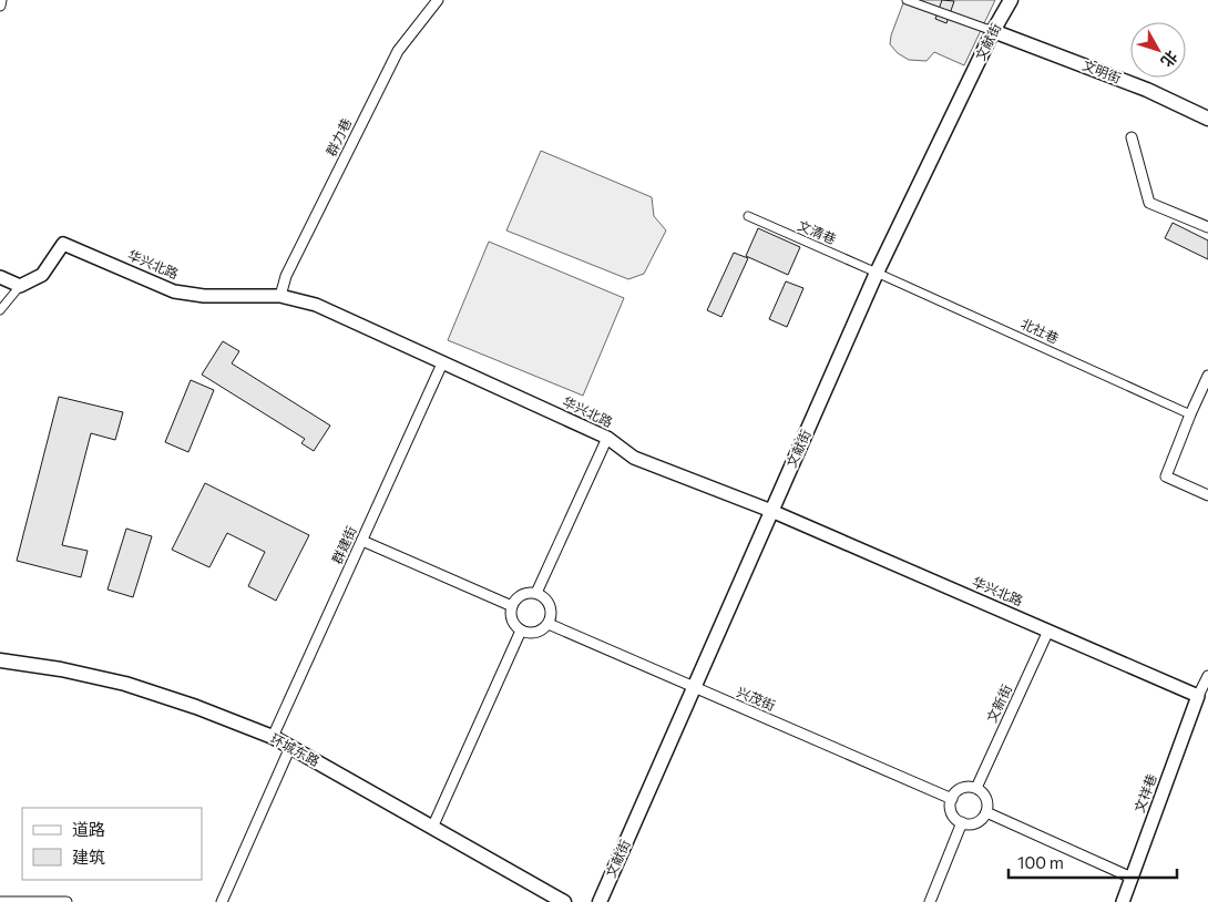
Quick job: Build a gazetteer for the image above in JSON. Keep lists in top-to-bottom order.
{
  "streets": {
    "main road": ["文献街", "文明街", "环城东路"],
    "street": [
      "群力巷",
      "文清巷",
      "华兴北路",
      "北社巷",
      "群建街",
      "兴茂街",
      "文新街",
      "文祥巷"
    ]
  },
  "crossings": [
    ["文献街", "文明街"],
    ["文献街", "文清巷"],
    ["文献街", "华兴北路"],
    ["文献街", "北社巷"],
    ["文献街", "兴茂街"],
    ["群力巷", "华兴北路"],
    ["文清巷", "北社巷"],
    ["华兴北路", "群建街"],
    ["华兴北路", "文新街"],
    ["华兴北路", "文祥巷"],
    ["群建街", "环城东路"],
    ["兴茂街", "文新街"]
  ],
  "legend": ["道路", "建筑"],
  "scale_bar": "100 m",
  "north": "bottom right"
}
